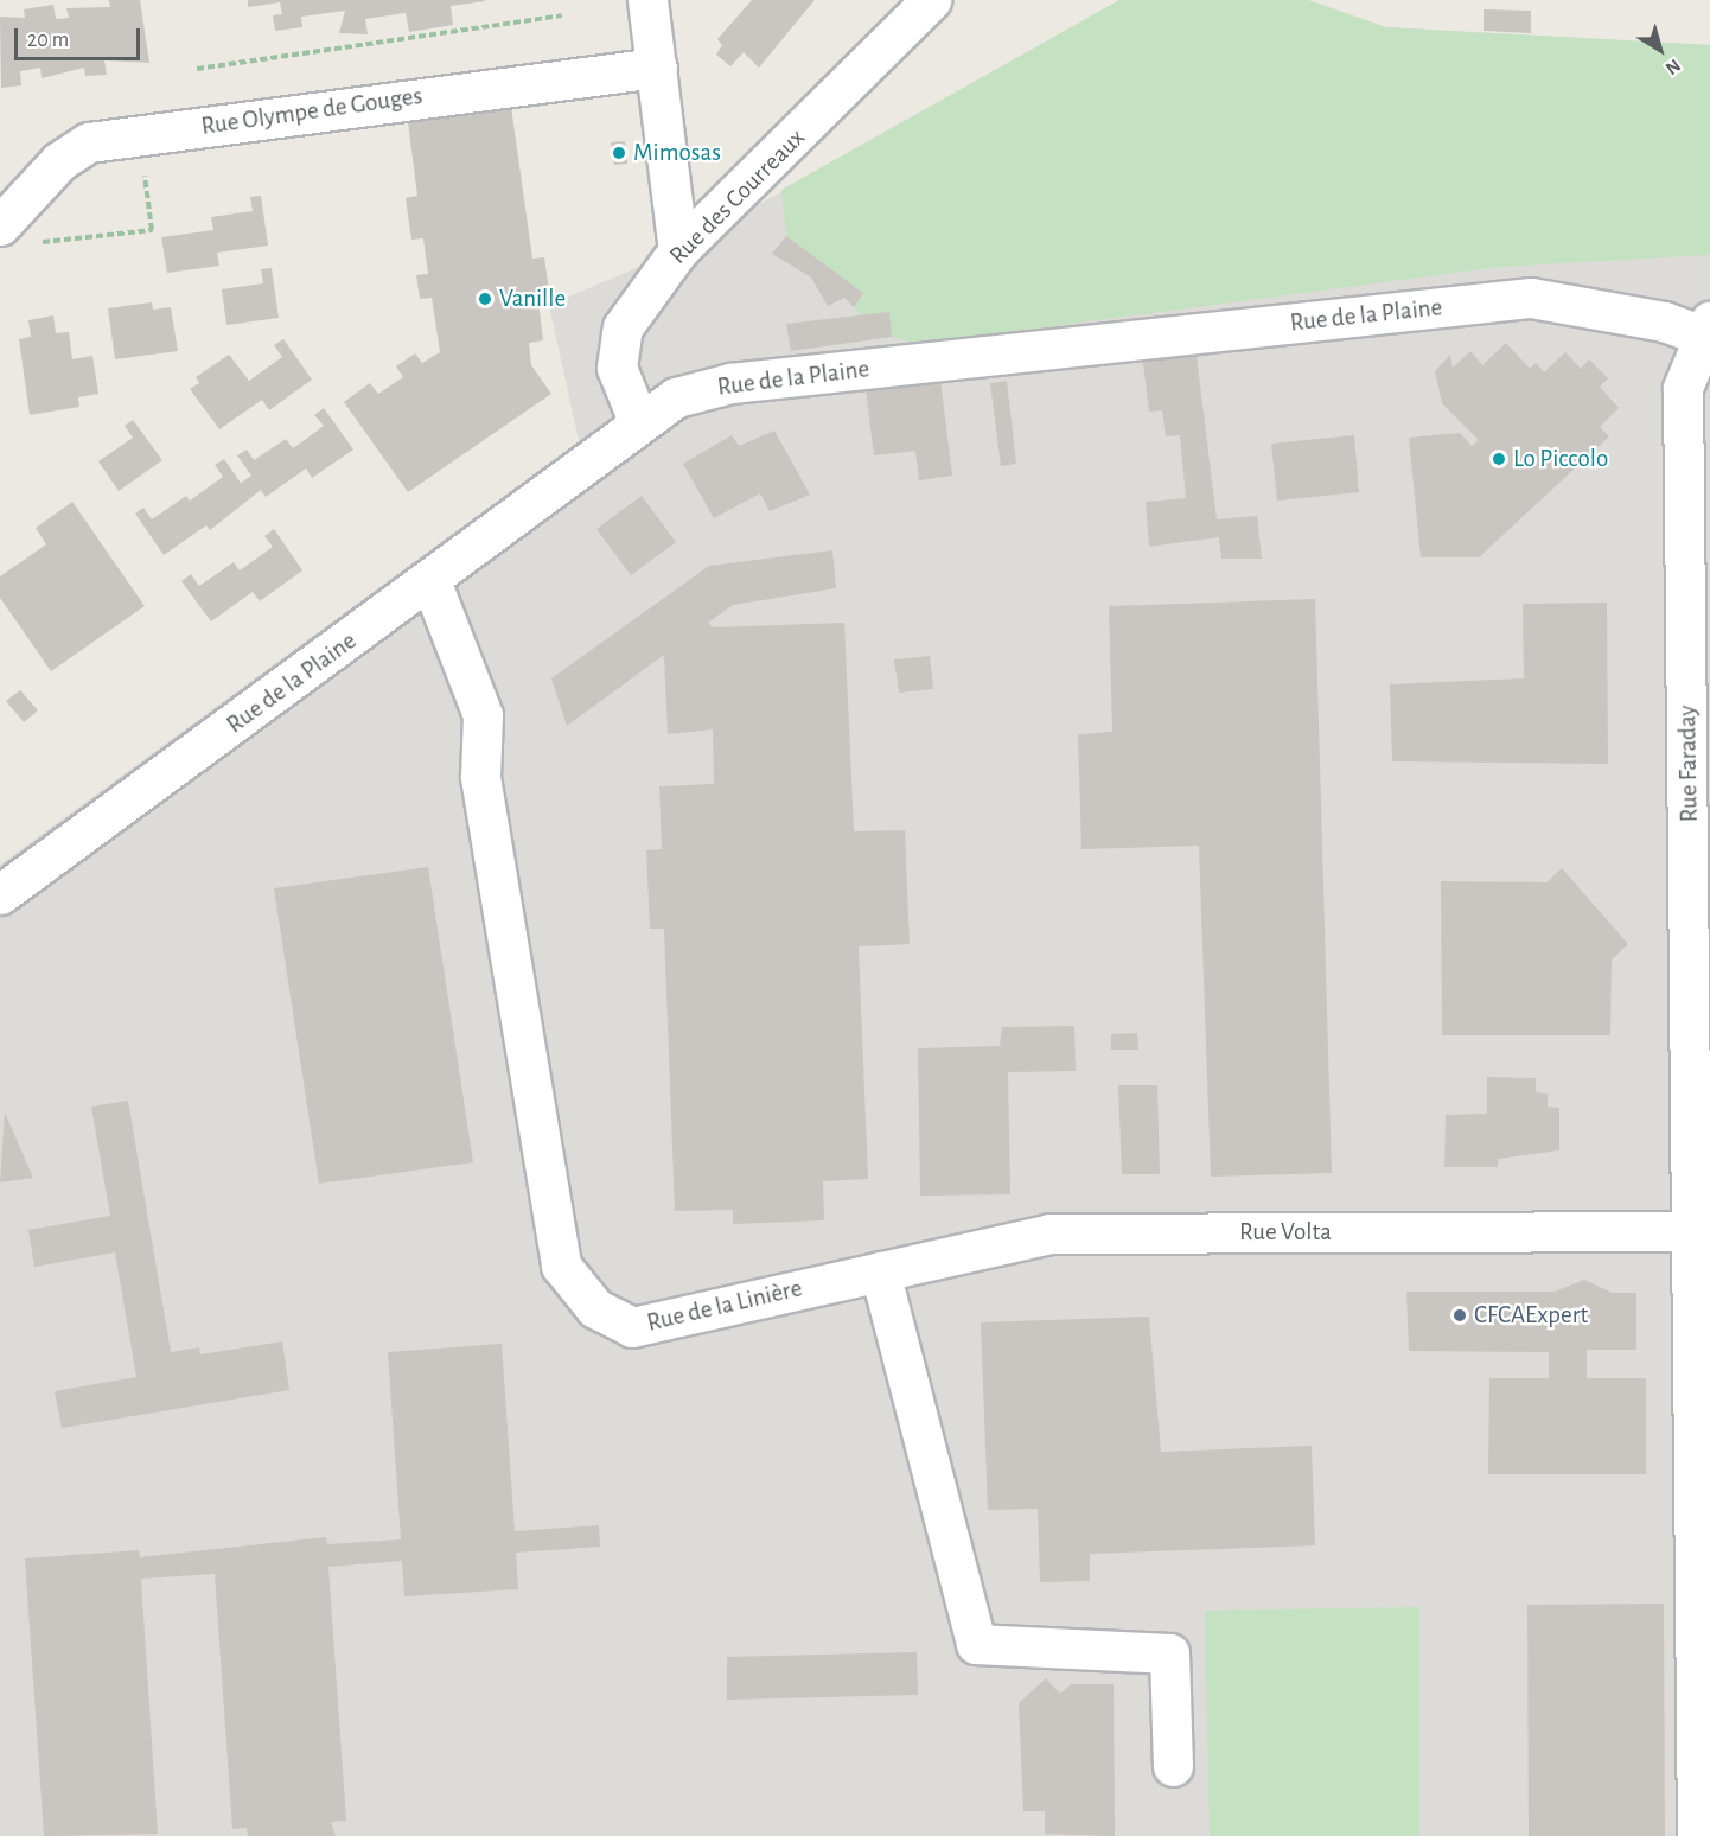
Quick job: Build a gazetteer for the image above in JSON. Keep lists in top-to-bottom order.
{
  "streets": {
    "street": [
      "Rue Olympe de Gouges",
      "Rue des Courreaux",
      "Rue de la Plaine",
      "Rue Faraday",
      "Rue Volta",
      "Rue de la Linière"
    ]
  },
  "crossings": [
    ["Rue des Courreaux", "Rue de la Plaine"],
    ["Rue de la Plaine", "Rue Faraday"],
    ["Rue de la Plaine", "Rue de la Linière"],
    ["Rue Faraday", "Rue Volta"],
    ["Rue Volta", "Rue de la Linière"]
  ],
  "places": [
    "Mimosas",
    "Vanille",
    "Lo Piccolo",
    "CFCAExpert"
  ],
  "scale_bar": "20 m",
  "north": "bottom right"
}
